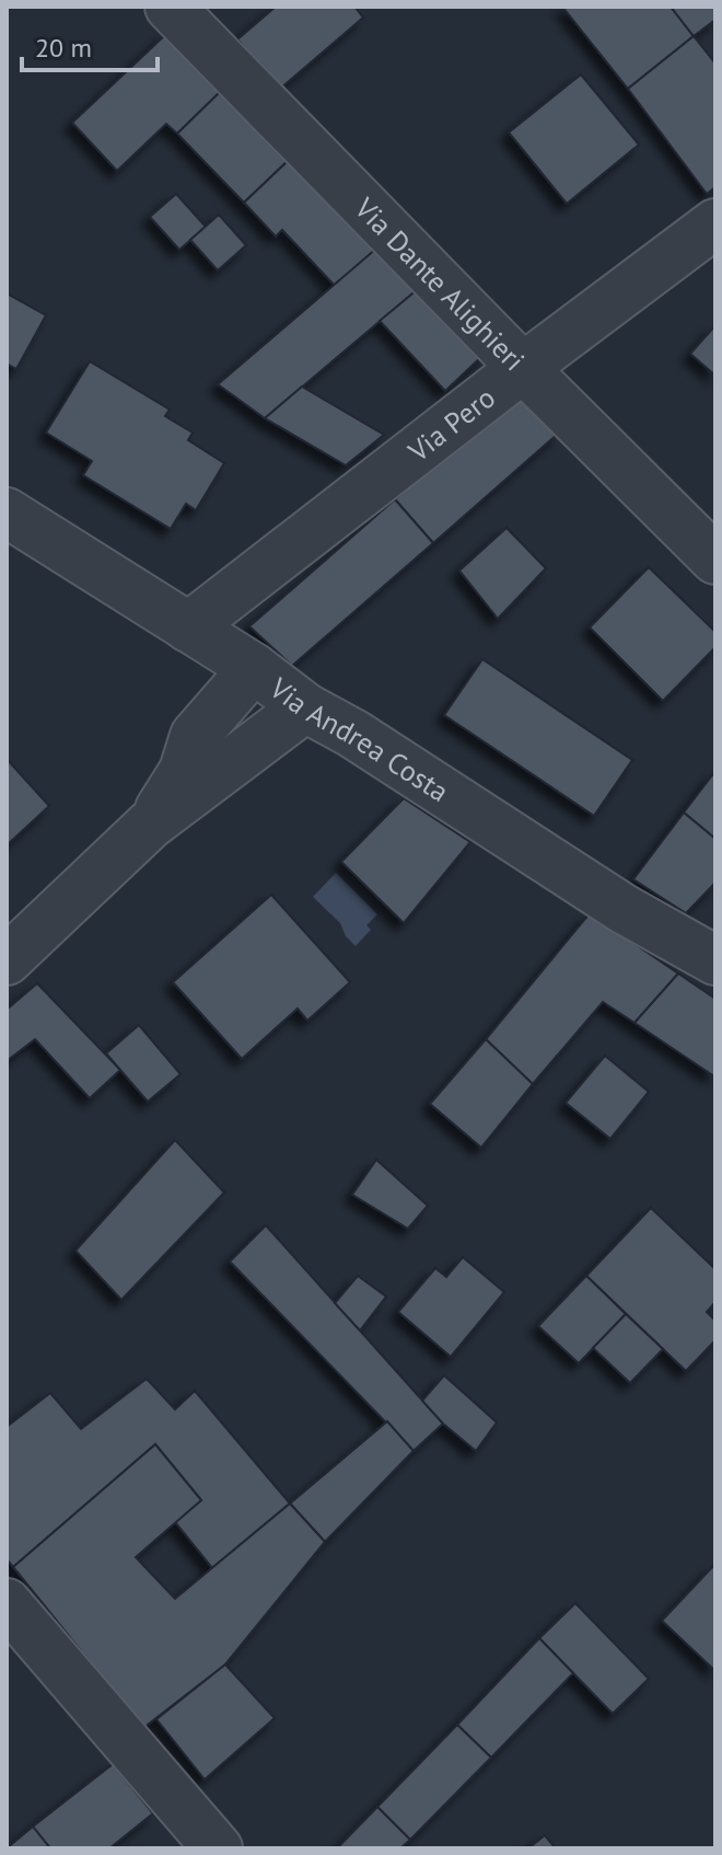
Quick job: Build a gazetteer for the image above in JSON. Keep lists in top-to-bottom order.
{
  "streets": {
    "street": ["Via Dante Alighieri", "Via Pero", "Via Andrea Costa"]
  },
  "crossings": [
    ["Via Dante Alighieri", "Via Pero"],
    ["Via Pero", "Via Andrea Costa"]
  ],
  "scale_bar": "20 m"
}
